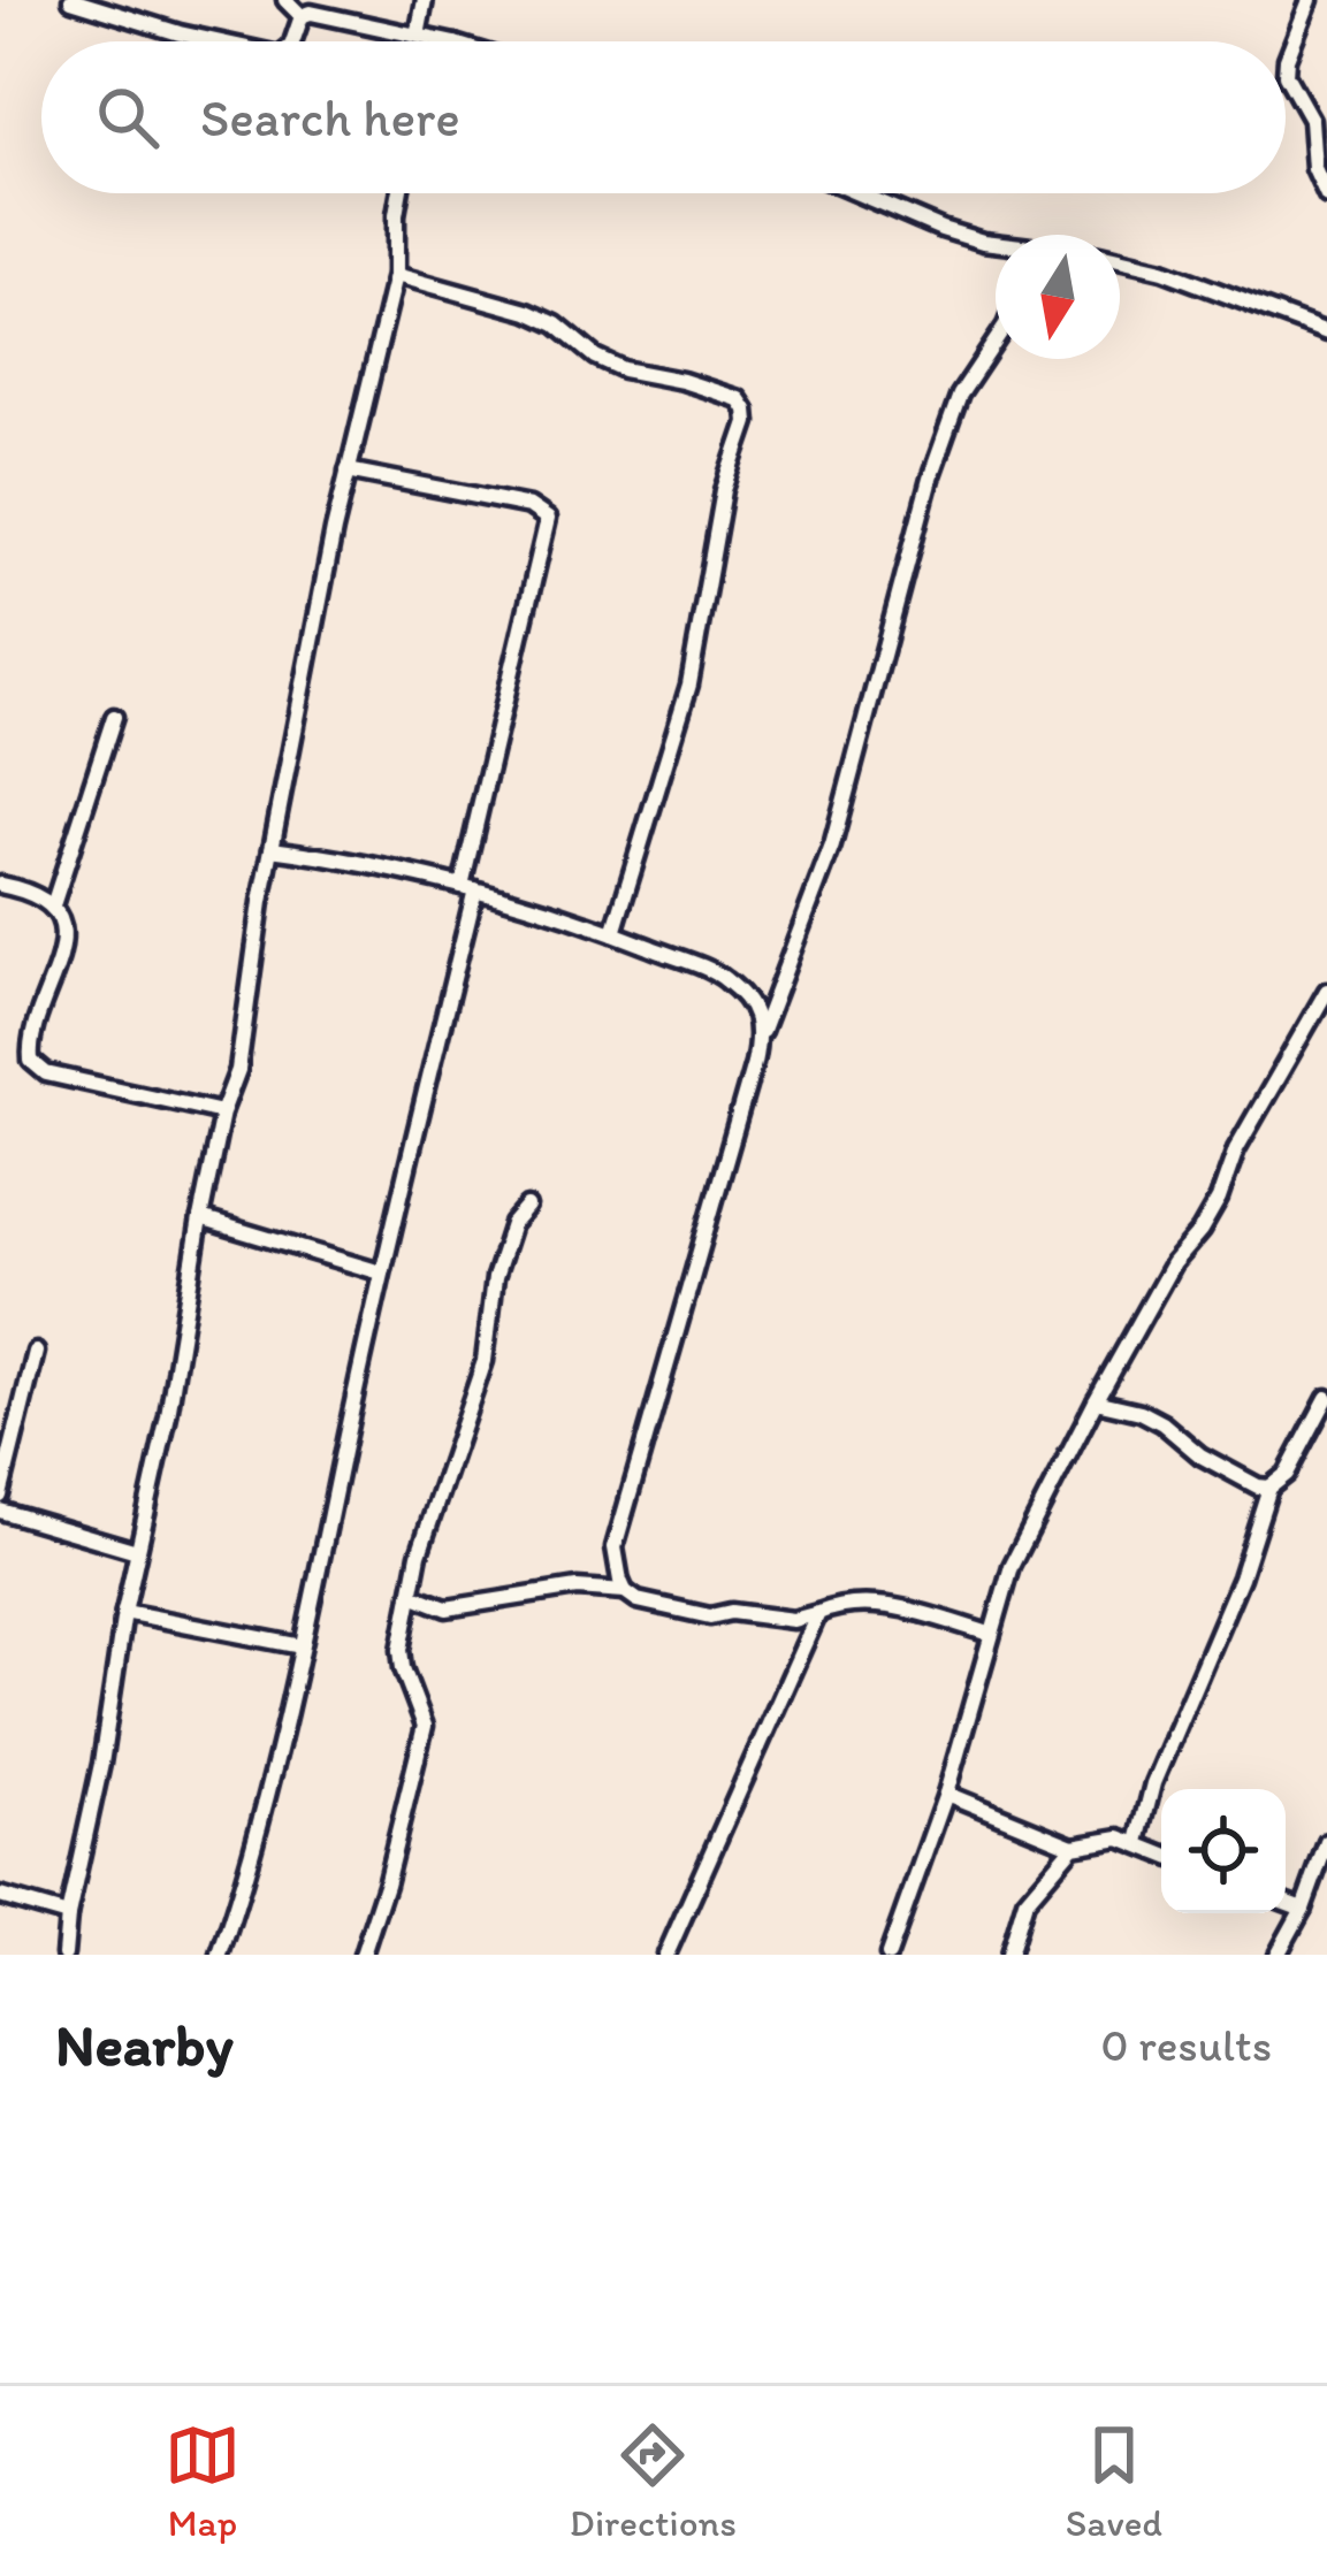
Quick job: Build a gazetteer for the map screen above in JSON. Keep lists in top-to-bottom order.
{
  "north": "bottom",
  "page": {
    "search": "Search here",
    "heading": ["Nearby", "0 results"],
    "nav": ["Map", "Directions", "Saved"]
  }
}
